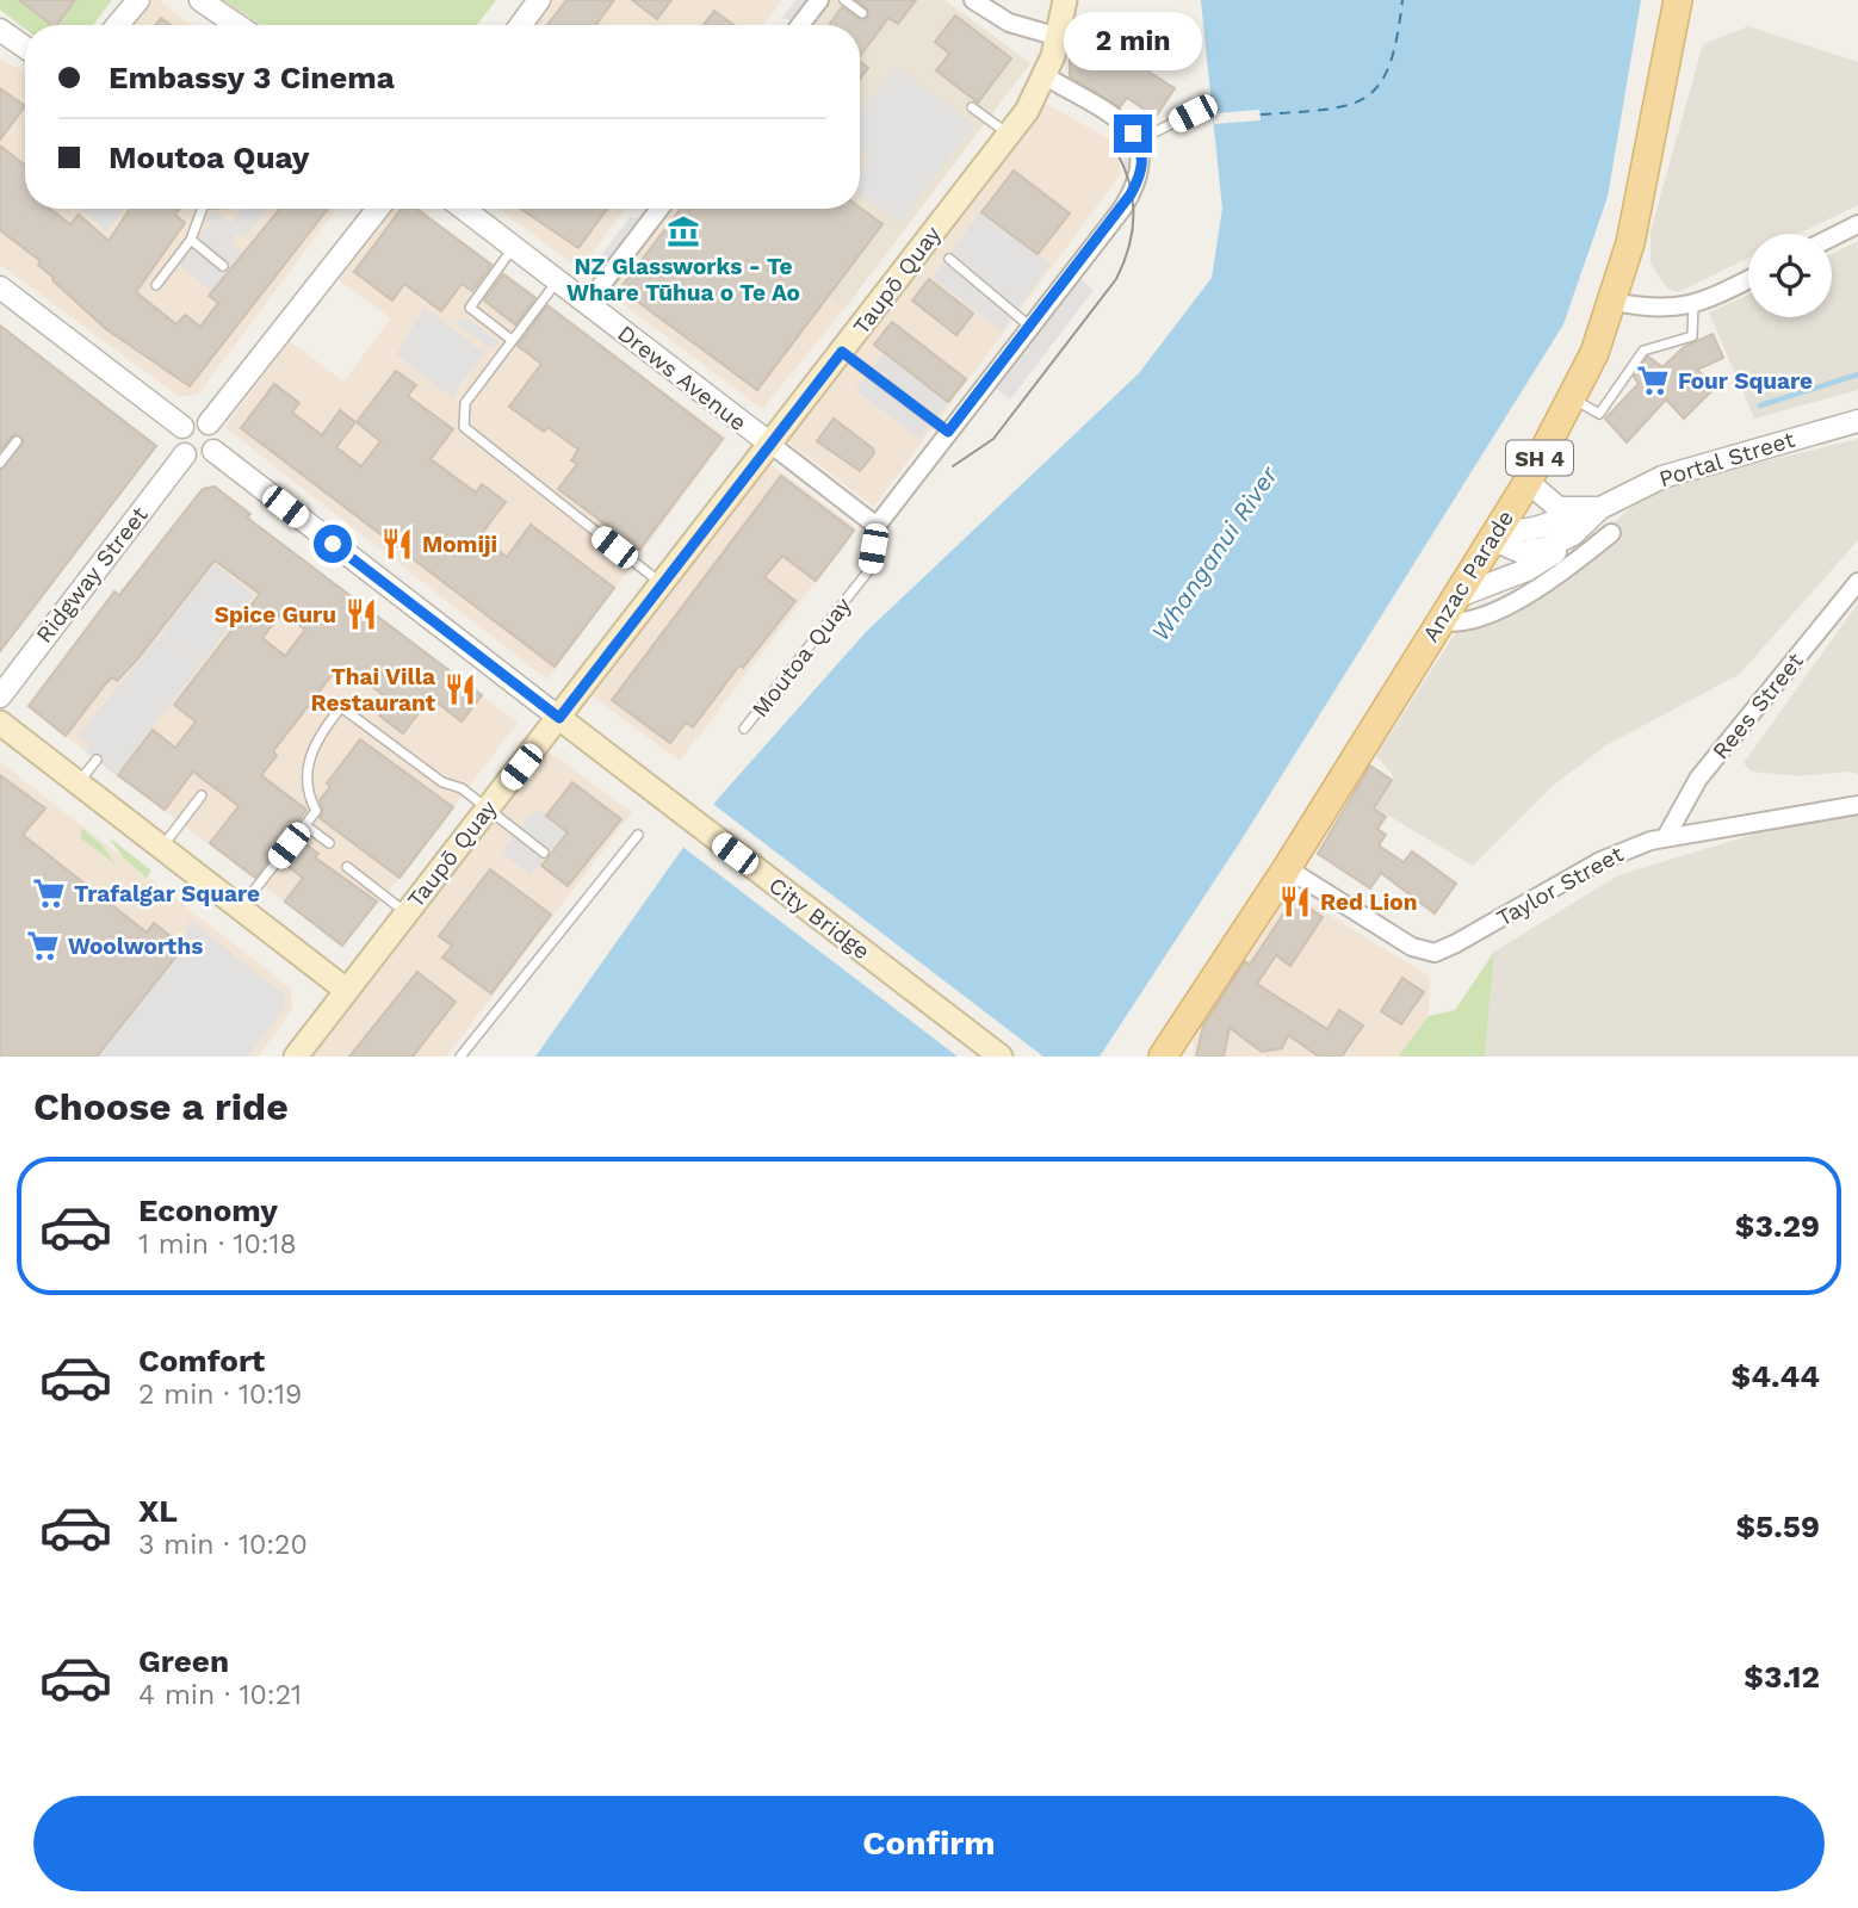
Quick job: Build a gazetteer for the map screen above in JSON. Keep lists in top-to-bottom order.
{
  "streets": {
    "main road": [
      "Taupō Quay",
      "SH 4",
      "Anzac Parade",
      "City Bridge"
    ],
    "street": [
      "Drews Avenue",
      "Portal Street",
      "Ridgway Street",
      "Moutoa Quay",
      "Rees Street",
      "Taylor Street"
    ]
  },
  "crossings": [
    ["Taupō Quay", "Drews Avenue"],
    ["Taupō Quay", "City Bridge"],
    ["Drews Avenue", "Moutoa Quay"],
    ["Portal Street", "Anzac Parade"],
    ["Anzac Parade", "Taylor Street"],
    ["Rees Street", "Taylor Street"]
  ],
  "water": ["Whanganui River"],
  "places": {
    "museum": ["NZ Glassworks - Te Whare Tūhua o Te Ao"],
    "supermarket": ["Four Square", "Trafalgar Square", "Woolworths"],
    "restaurant": [
      "Momiji",
      "Spice Guru",
      "Thai Villa Restaurant",
      "Red Lion"
    ]
  },
  "page": {
    "bubble": "2 min",
    "banner": ["Embassy 3 Cinema", "Moutoa Quay"],
    "heading": "Choose a ride",
    "list": [
      {
        "name": "Economy",
        "note": "1 min · 10:18",
        "value": "$3.29"
      },
      {
        "name": "Comfort",
        "note": "2 min · 10:19",
        "value": "$4.44"
      },
      {
        "name": "XL",
        "note": "3 min · 10:20",
        "value": "$5.59"
      },
      {
        "name": "Green",
        "note": "4 min · 10:21",
        "value": "$3.12"
      }
    ],
    "buttons": "Confirm"
  }
}
